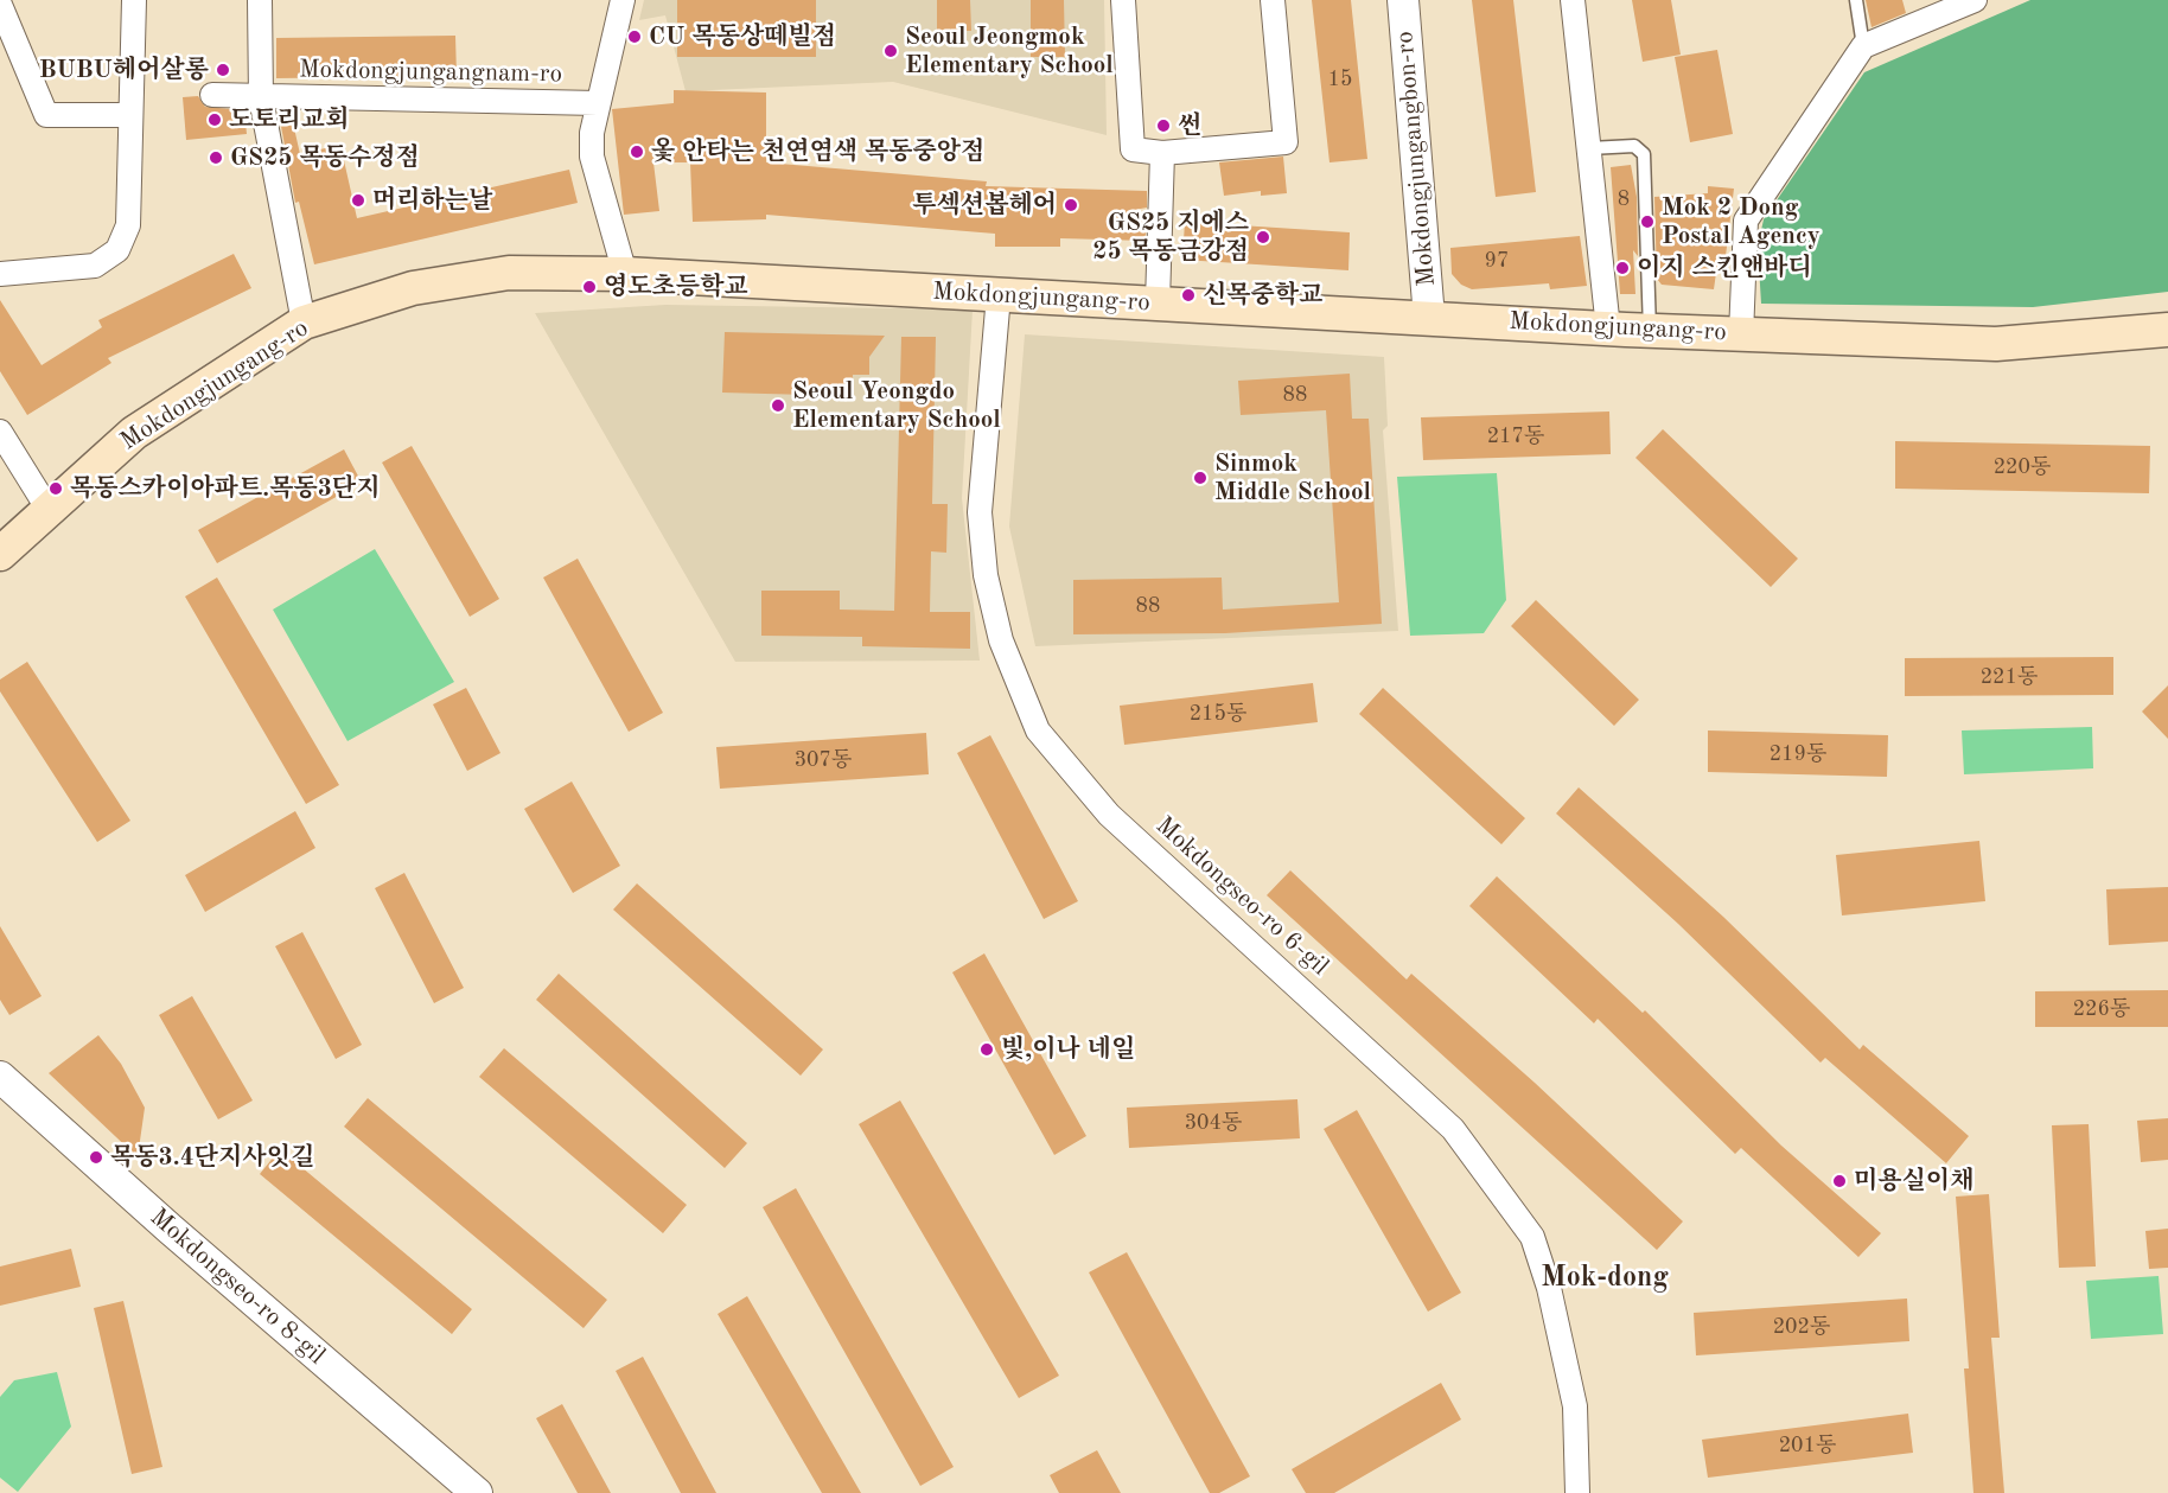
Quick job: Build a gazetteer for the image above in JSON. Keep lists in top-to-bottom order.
{
  "streets": {
    "main road": ["Mokdongjungang-ro"],
    "street": [
      "Mokdongjungangnam-ro",
      "Mokdongjungangbon-ro",
      "Mokdongseo-ro 6-gil",
      "Mokdongseo-ro 8-gil"
    ]
  },
  "crossings": [
    ["Mokdongjungangbon-ro", "Mokdongjungang-ro"],
    ["Mokdongjungang-ro", "Mokdongseo-ro 6-gil"]
  ],
  "districts": ["Mok-dong"],
  "places": [
    "CU 목동상떼빌점",
    "Seoul Jeongmok Elementary School",
    "BUBU헤어살롱",
    "도토리교회",
    "썬",
    "옻 안타는 천연염색 목동중앙점",
    "GS25 목동수정점",
    "머리하는날",
    "투섹션봅헤어",
    "Mok 2 Dong Postal Agency",
    "GS25 지에스 25 목동금강점",
    "이지 스킨앤바디",
    "영도초등학교",
    "신목중학교",
    "Seoul Yeongdo Elementary School",
    "Sinmok Middle School",
    "목동스카이아파트.목동3단지",
    "빛,이나 네일",
    "목동3.4단지사잇길",
    "미용실이채"
  ],
  "house_numbers": [
    "15",
    "8",
    "97",
    "88",
    "217동",
    "220동",
    "88",
    "221동",
    "215동",
    "219동",
    "307동",
    "226동",
    "304동",
    "202동",
    "201동"
  ]
}
